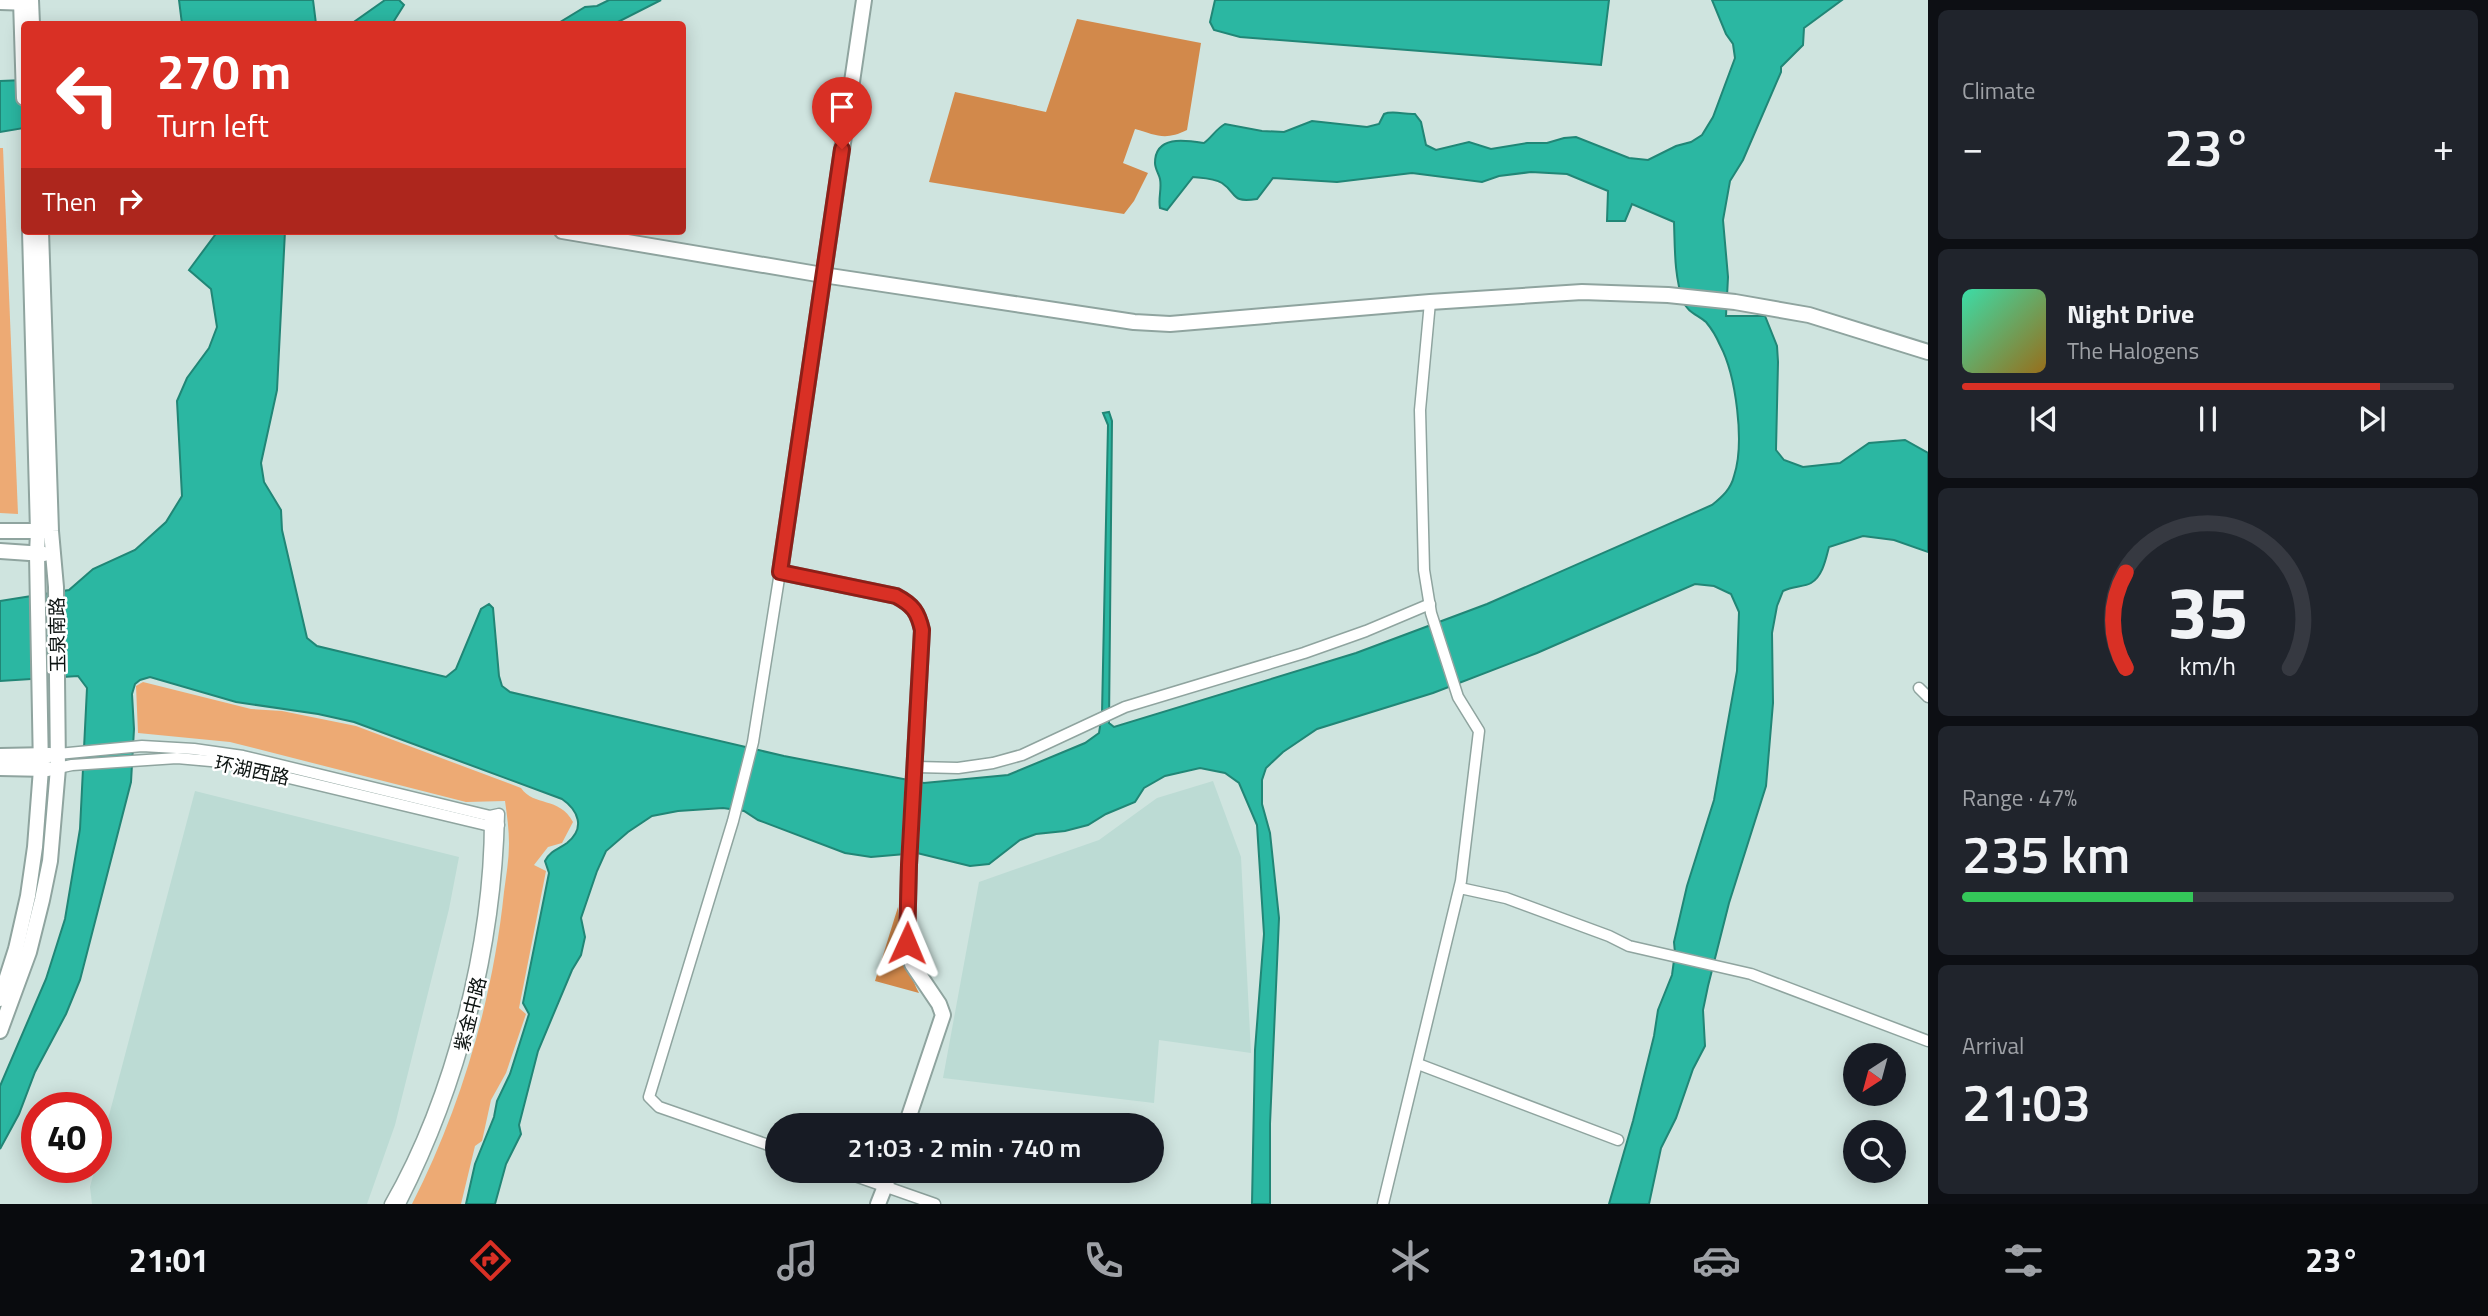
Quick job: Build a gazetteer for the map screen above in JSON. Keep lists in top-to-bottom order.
{
  "streets": {
    "street": ["玉泉南路", "环湖西路", "紫金中路"]
  },
  "crossings": [
    ["玉泉南路", "环湖西路"],
    ["环湖西路", "紫金中路"]
  ],
  "north": "bottom left",
  "page": {
    "tile": [
      "Climate",
      ["Range · 47%", "235 km"],
      ["Arrival", "21:03"]
    ],
    "turn": ["270 m", "Turn left"],
    "heat": ["−", "23°", "+"],
    "then": "Then",
    "song": ["Night Drive", "The Halogens"],
    "limit": "40",
    "trip": "21:03 · 2 min · 740 m",
    "tabs": ["21:01", "23°"],
    "gauge": ["35", "km/h"]
  }
}
